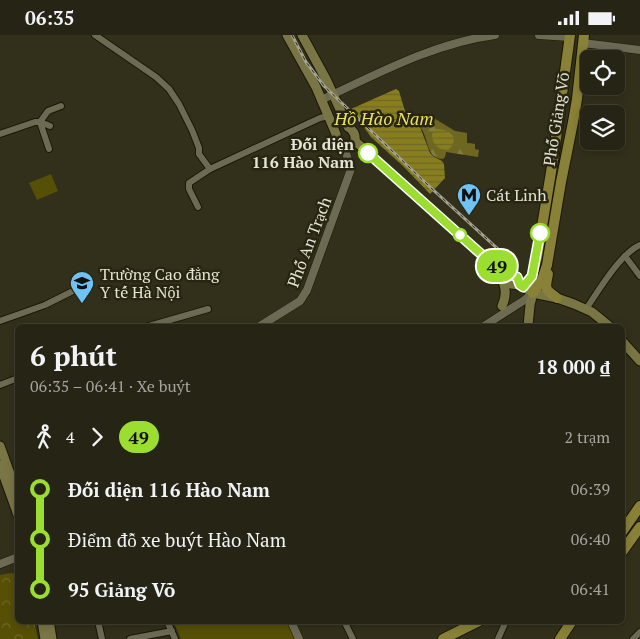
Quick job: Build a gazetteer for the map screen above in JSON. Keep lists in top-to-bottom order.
{
  "streets": {
    "main road": ["Phố Giảng Võ"],
    "street": ["Phố An Trạch"]
  },
  "water": ["Hồ Hào Nam"],
  "places": {
    "other": ["Đối diện 116 Hào Nam"],
    "metro station": ["Cát Linh"],
    "school or university": ["Trường Cao đẳng Y tế Hà Nội"]
  },
  "lines": ["bus line 49"],
  "page": {
    "status": "06:35",
    "on_map": "49",
    "heading": ["6 phút", "06:35 – 06:41 · Xe buýt", "18 000 ₫"],
    "legs": ["4", "49", "2 trạm"],
    "list": [
      {
        "name": "Đối diện 116 Hào Nam",
        "value": "06:39"
      },
      {
        "name": "Điểm đỗ xe buýt Hào Nam",
        "value": "06:40"
      },
      {
        "name": "95 Giảng Võ",
        "value": "06:41"
      }
    ]
  }
}
